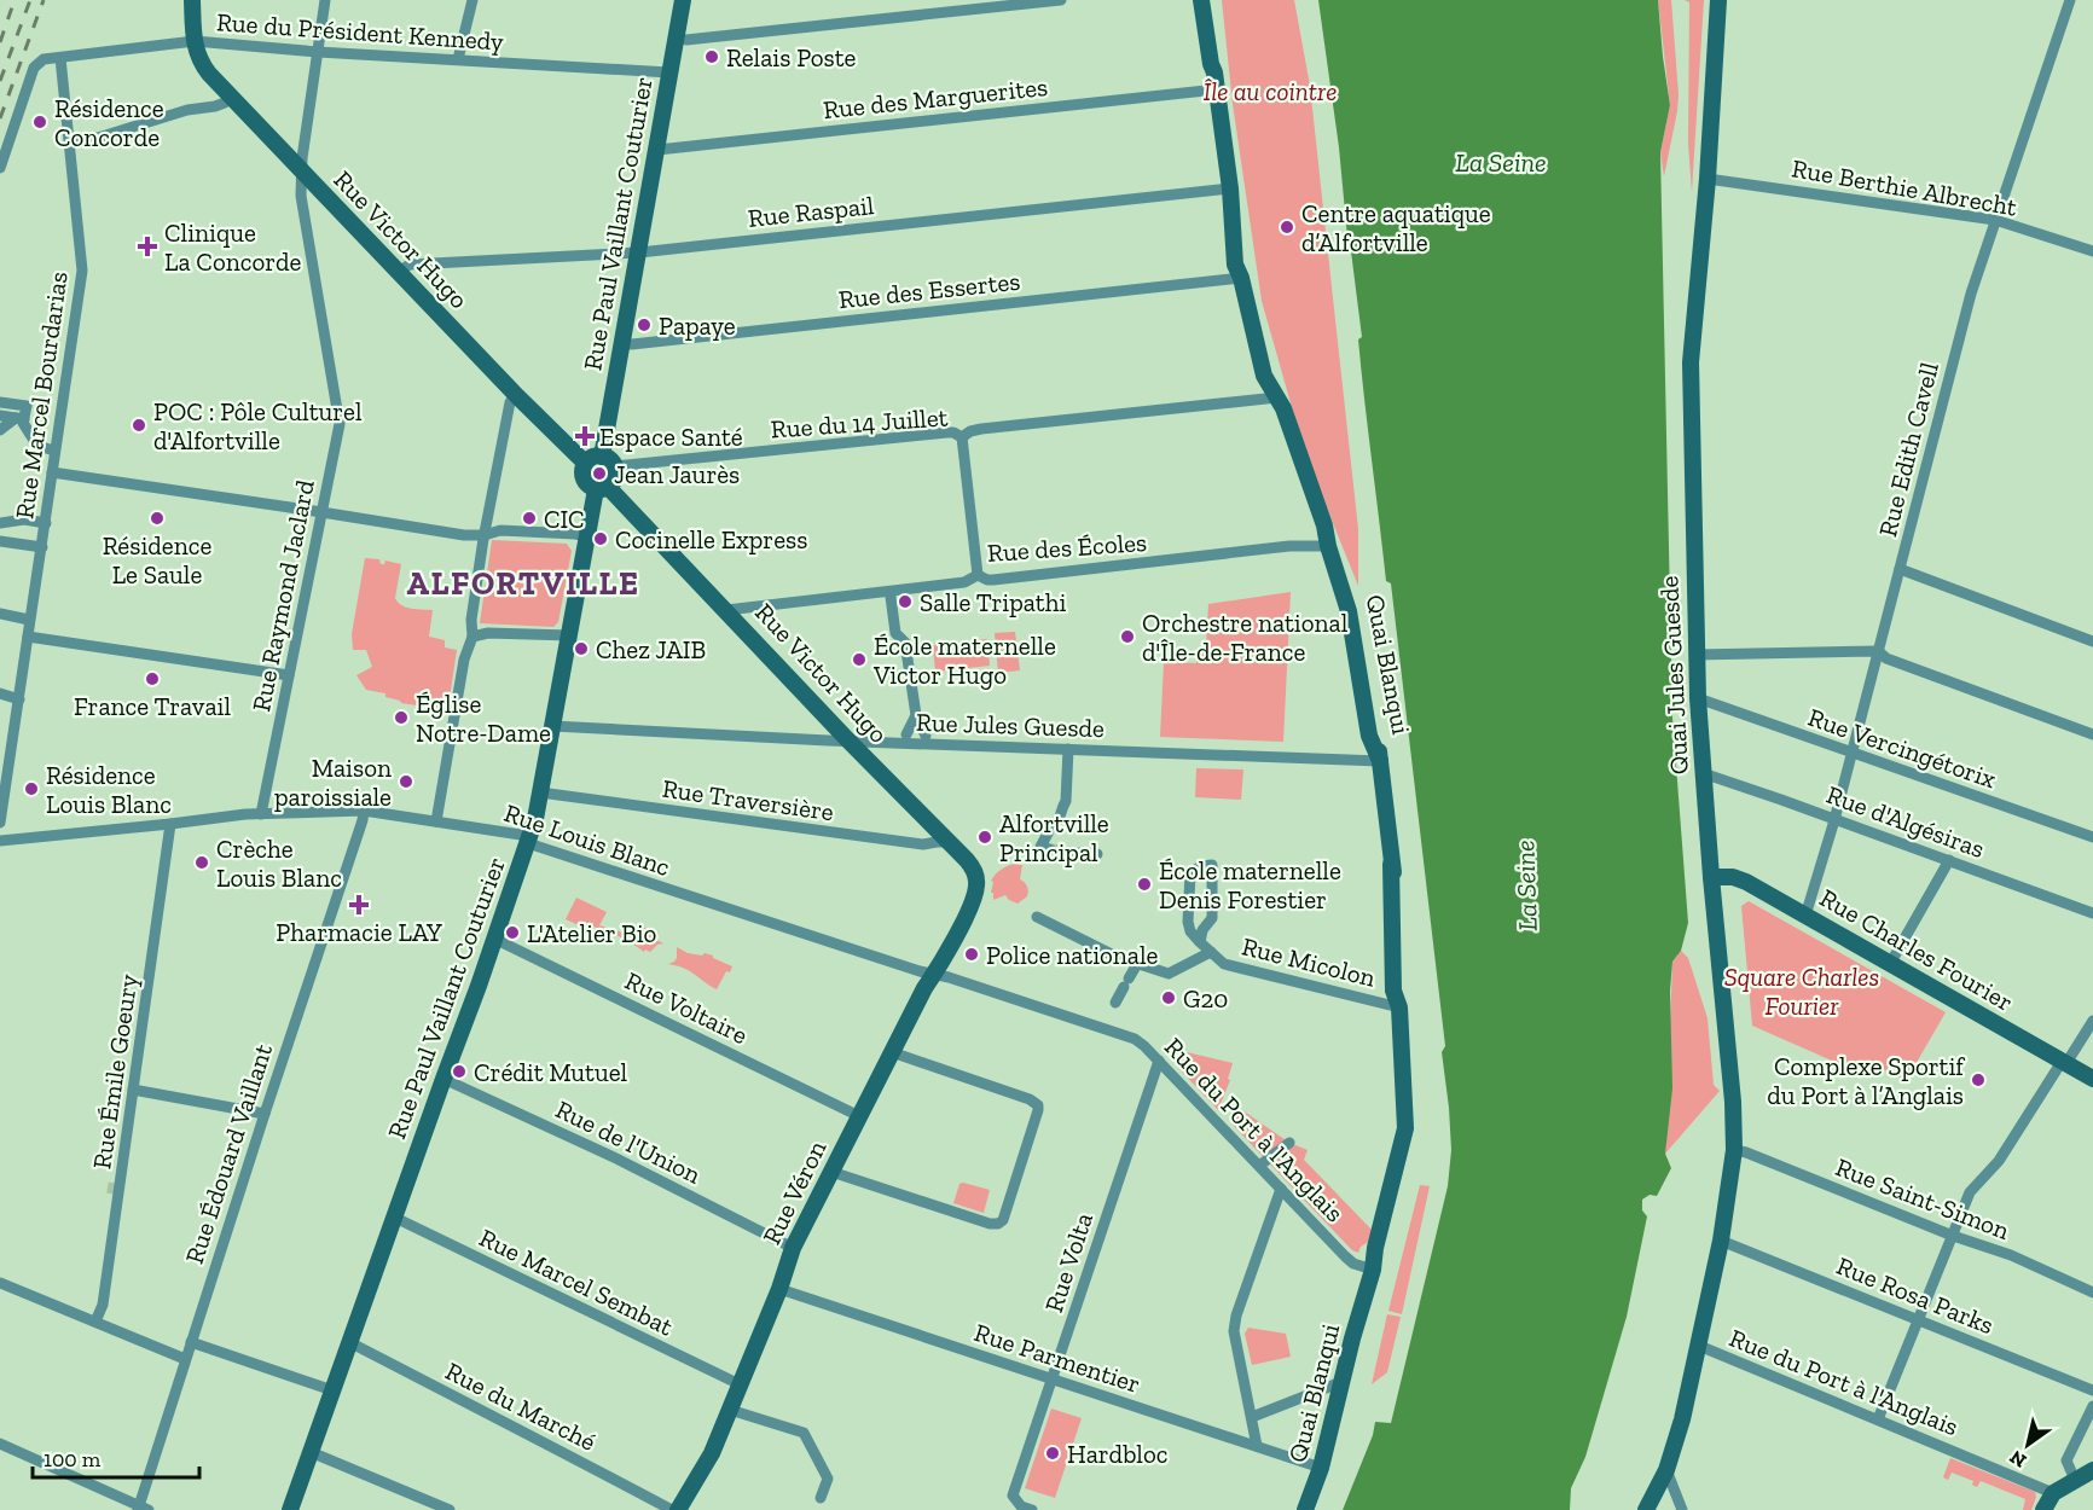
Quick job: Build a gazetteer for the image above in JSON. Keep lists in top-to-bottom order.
{
  "streets": {
    "street": [
      "Rue du Président Kennedy",
      "Rue des Marguerites",
      "Rue Berthie Albrecht",
      "Rue Raspail",
      "Rue Paul Vaillant Couturier",
      "Rue Victor Hugo",
      "Rue des Essertes",
      "Rue Marcel Bourdarias",
      "Rue du 14 Juillet",
      "Rue Edith Cavell",
      "Rue des Écoles",
      "Rue Raymond Jaclard",
      "Quai Blanqui",
      "Quai Jules Guesde",
      "Rue Jules Guesde",
      "Rue Vercingétorix",
      "Rue Traversière",
      "Rue d'Algésiras",
      "Rue Louis Blanc",
      "Rue Charles Fourier",
      "Rue Micolon",
      "Rue Voltaire",
      "Rue Émile Goeury",
      "Rue du Port à l'Anglais",
      "Rue de l'Union",
      "Rue Édouard Vaillant",
      "Rue Véron",
      "Rue Saint-Simon",
      "Rue Volta",
      "Rue Marcel Sembat",
      "Rue Rosa Parks",
      "Rue Parmentier",
      "Rue du Marché"
    ]
  },
  "crossings": [
    ["Rue du Président Kennedy", "Rue Paul Vaillant Couturier"],
    ["Rue du Président Kennedy", "Rue Victor Hugo"],
    ["Rue du Président Kennedy", "Rue Marcel Bourdarias"],
    ["Rue du Président Kennedy", "Rue Raymond Jaclard"],
    ["Rue des Marguerites", "Rue Paul Vaillant Couturier"],
    ["Rue des Marguerites", "Quai Blanqui"],
    ["Rue Berthie Albrecht", "Rue Edith Cavell"],
    ["Rue Berthie Albrecht", "Quai Jules Guesde"],
    ["Rue Raspail", "Rue Paul Vaillant Couturier"],
    ["Rue Raspail", "Rue Victor Hugo"],
    ["Rue Raspail", "Quai Blanqui"],
    ["Rue Paul Vaillant Couturier", "Rue Victor Hugo"],
    ["Rue Paul Vaillant Couturier", "Rue des Essertes"],
    ["Rue Paul Vaillant Couturier", "Rue du 14 Juillet"],
    ["Rue Paul Vaillant Couturier", "Rue Jules Guesde"],
    ["Rue Paul Vaillant Couturier", "Rue Traversière"],
    ["Rue Paul Vaillant Couturier", "Rue Louis Blanc"],
    ["Rue Paul Vaillant Couturier", "Rue Voltaire"],
    ["Rue Paul Vaillant Couturier", "Rue de l'Union"],
    ["Rue Paul Vaillant Couturier", "Rue Marcel Sembat"],
    ["Rue Paul Vaillant Couturier", "Rue du Marché"],
    ["Rue Victor Hugo", "Rue du 14 Juillet"],
    ["Rue Victor Hugo", "Rue des Écoles"],
    ["Rue Victor Hugo", "Rue Raymond Jaclard"],
    ["Rue Victor Hugo", "Rue Jules Guesde"],
    ["Rue Victor Hugo", "Rue Traversière"],
    ["Rue Victor Hugo", "Rue Véron"],
    ["Rue des Essertes", "Quai Blanqui"],
    ["Rue du 14 Juillet", "Quai Blanqui"],
    ["Rue Edith Cavell", "Rue Vercingétorix"],
    ["Rue Edith Cavell", "Rue d'Algésiras"],
    ["Rue Edith Cavell", "Rue Charles Fourier"],
    ["Rue des Écoles", "Quai Blanqui"],
    ["Rue Raymond Jaclard", "Rue Louis Blanc"],
    ["Quai Blanqui", "Rue Jules Guesde"],
    ["Quai Blanqui", "Rue Micolon"],
    ["Quai Blanqui", "Rue du Port à l'Anglais"],
    ["Quai Blanqui", "Rue Parmentier"],
    ["Quai Jules Guesde", "Rue Vercingétorix"],
    ["Quai Jules Guesde", "Rue d'Algésiras"],
    ["Quai Jules Guesde", "Rue Charles Fourier"],
    ["Quai Jules Guesde", "Rue du Port à l'Anglais"],
    ["Quai Jules Guesde", "Rue Saint-Simon"],
    ["Quai Jules Guesde", "Rue Rosa Parks"],
    ["Rue Louis Blanc", "Rue Émile Goeury"],
    ["Rue Louis Blanc", "Rue du Port à l'Anglais"],
    ["Rue Louis Blanc", "Rue Édouard Vaillant"],
    ["Rue Louis Blanc", "Rue Véron"],
    ["Rue Voltaire", "Rue Véron"],
    ["Rue du Port à l'Anglais", "Rue Véron"],
    ["Rue du Port à l'Anglais", "Rue Volta"],
    ["Rue de l'Union", "Rue Véron"],
    ["Rue Véron", "Rue Marcel Sembat"],
    ["Rue Véron", "Rue Parmentier"],
    ["Rue Véron", "Rue du Marché"],
    ["Rue Volta", "Rue Parmentier"]
  ],
  "districts": ["ALFORTVILLE"],
  "water": ["La Seine"],
  "parks": ["Île au cointre", "Square Charles Fourier"],
  "places": {
    "other": [
      "Relais Poste",
      "Résidence Concorde",
      "Centre aquatique d’Alfortville",
      "Papaye",
      "POC : Pôle Culturel d'Alfortville",
      "Jean Jaurès",
      "Résidence Le Saule",
      "CIC",
      "Cocinelle Express",
      "Salle Tripathi",
      "Orchestre national d'Île-de-France",
      "Chez JAIB",
      "École maternelle Victor Hugo",
      "France Travail",
      "Église Notre-Dame",
      "Maison paroissiale",
      "Résidence Louis Blanc",
      "Alfortville Principal",
      "Crèche Louis Blanc",
      "École maternelle Denis Forestier",
      "L'Atelier Bio",
      "Police nationale",
      "G20",
      "Crédit Mutuel",
      "Complexe Sportif du Port à l’Anglais",
      "Hardbloc"
    ],
    "health": ["Clinique La Concorde", "Espace Santé", "Pharmacie LAY"]
  },
  "scale_bar": "100 m",
  "north": "bottom left"
}
